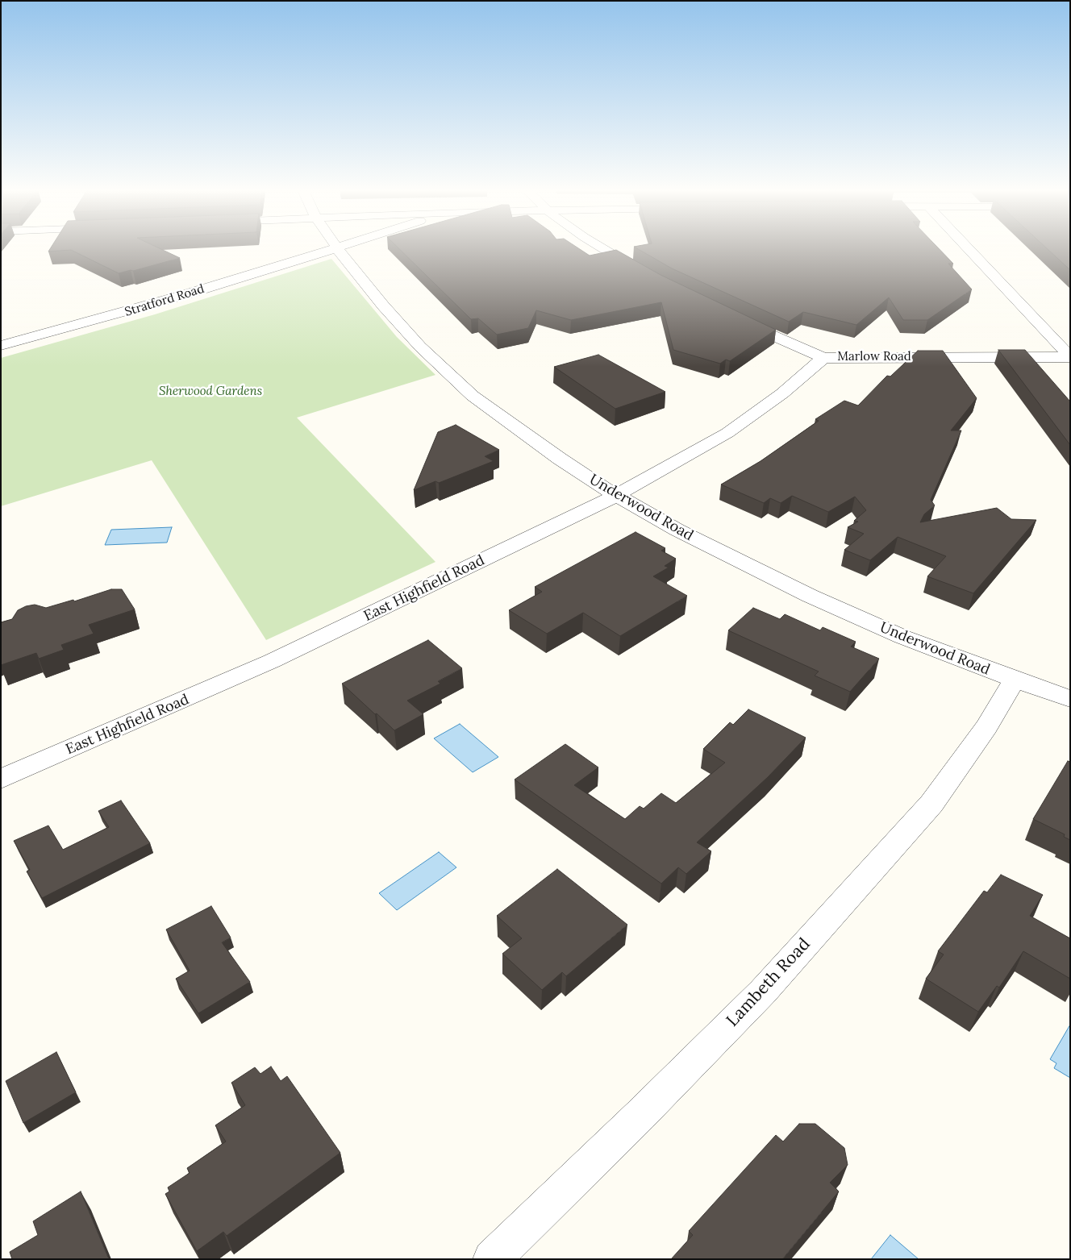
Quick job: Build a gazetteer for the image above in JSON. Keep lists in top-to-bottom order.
{
  "streets": {
    "street": [
      "Stratford Road",
      "Marlow Road",
      "Underwood Road",
      "East Highfield Road",
      "Lambeth Road"
    ]
  },
  "crossings": [
    ["Marlow Road", "East Highfield Road"],
    ["Underwood Road", "East Highfield Road"],
    ["Underwood Road", "Lambeth Road"]
  ],
  "parks": ["Sherwood Gardens"]
}
